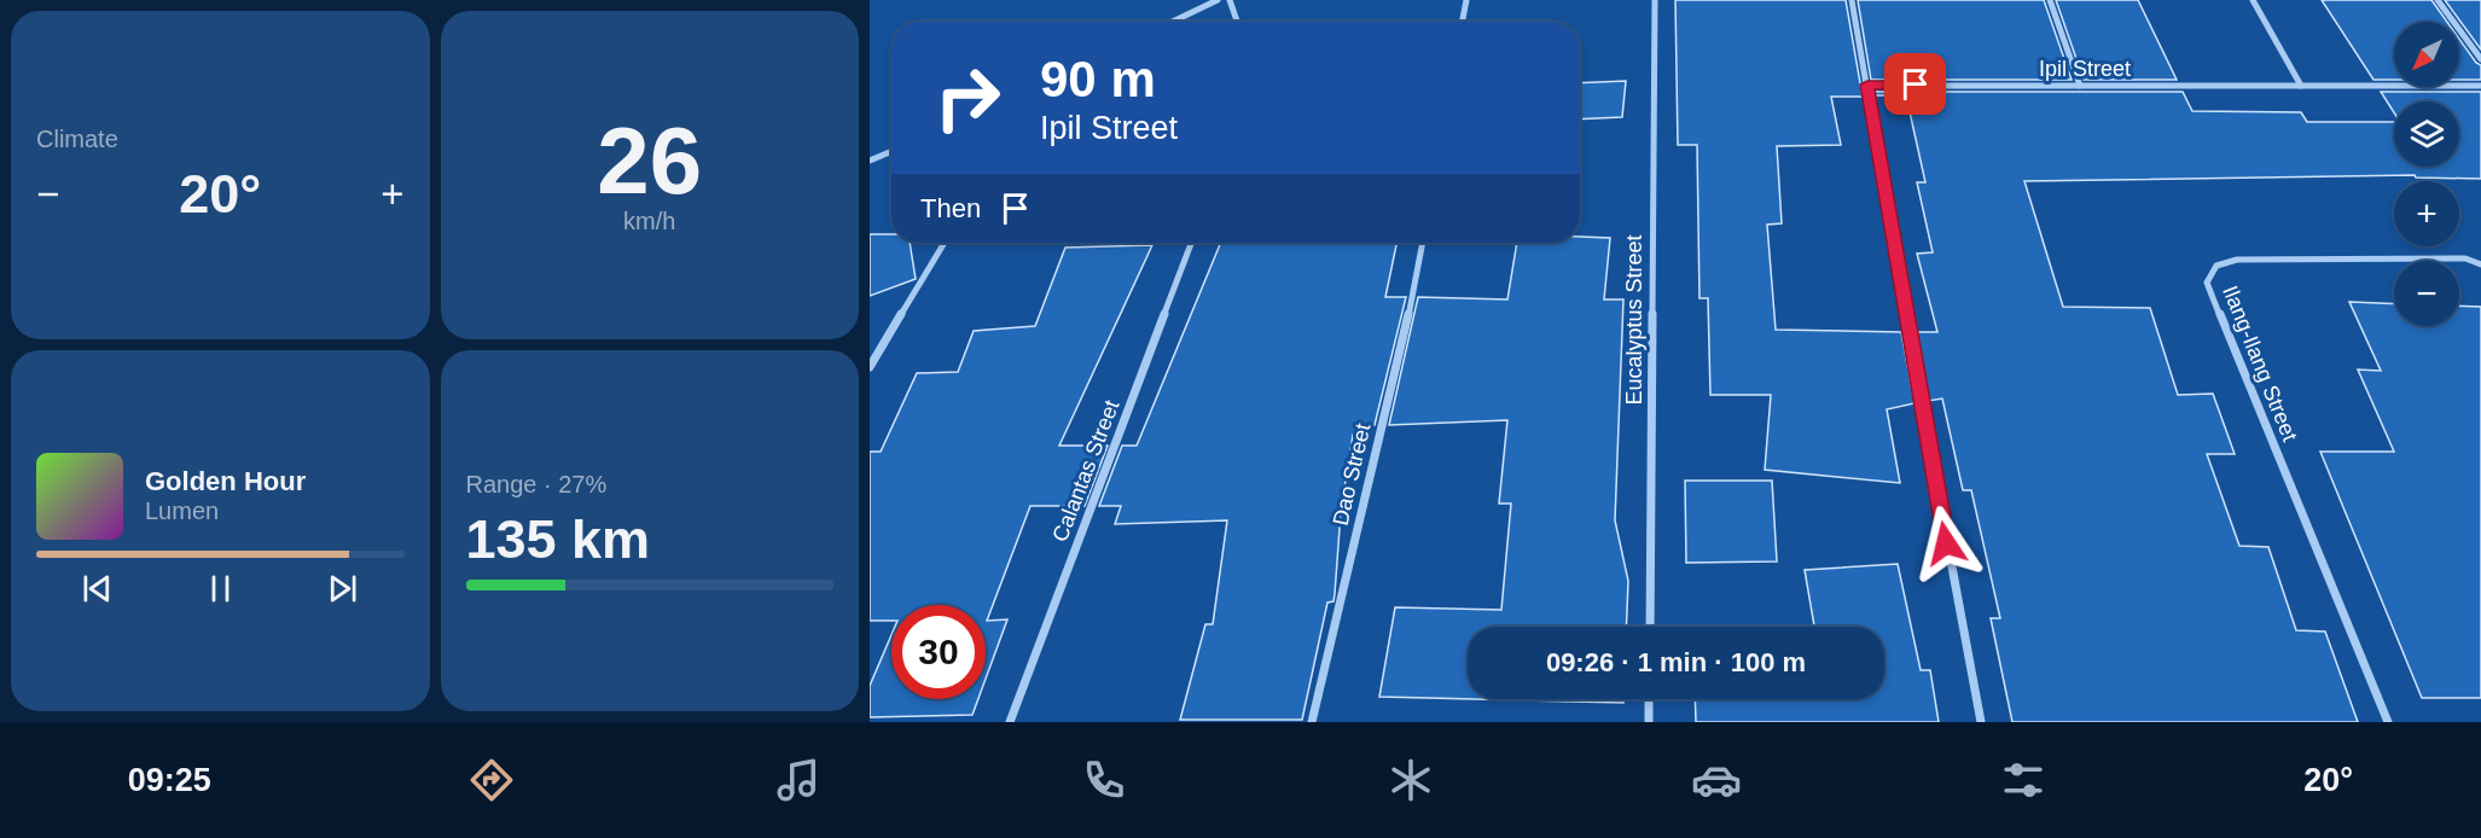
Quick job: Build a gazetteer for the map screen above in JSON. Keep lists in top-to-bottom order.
{
  "streets": {
    "street": [
      "Ipil Street",
      "Eucalyptus Street",
      "Ilang-Ilang Street",
      "Calantas Street",
      "Dao Street"
    ]
  },
  "north": "bottom left",
  "page": {
    "tile": [
      "Climate",
      ["26", "km/h"],
      ["Range · 27%", "135 km"]
    ],
    "map_buttons": ["+", "−"],
    "turn": ["90 m", "Ipil Street"],
    "heat": ["−", "20°", "+"],
    "then": "Then",
    "song": ["Golden Hour", "Lumen"],
    "limit": "30",
    "trip": "09:26 · 1 min · 100 m",
    "tabs": ["09:25", "20°"]
  }
}
